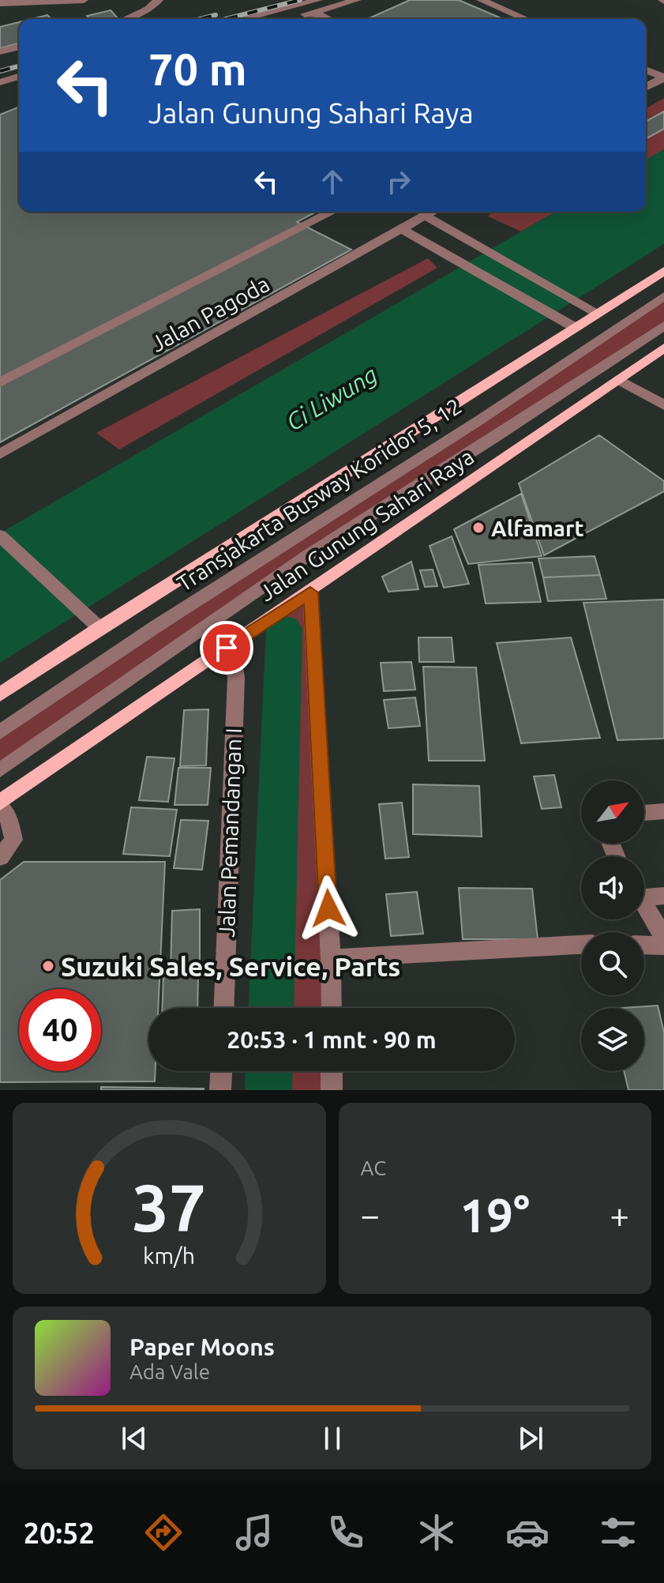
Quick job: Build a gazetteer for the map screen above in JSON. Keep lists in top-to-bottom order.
{
  "streets": {
    "main road": ["Jalan Gunung Sahari Raya"],
    "street": ["Jalan Pagoda", "Transjakarta Busway Koridor 5, 12", "Jalan Pemandangan I"]
  },
  "crossings": [
    ["Jalan Gunung Sahari Raya", "Jalan Pemandangan I"]
  ],
  "water": ["Ci Liwung"],
  "places": ["Alfamart", "Suzuki Sales, Service, Parts"],
  "north": "top right",
  "page": {
    "turn": ["70 m", "Jalan Gunung Sahari Raya"],
    "limit": "40",
    "trip": "20:53 · 1 mnt · 90 m",
    "tile": "AC",
    "heat": ["−", "19°", "+"],
    "song": ["Paper Moons", "Ada Vale"],
    "tabs": "20:52",
    "gauge": ["37", "km/h"]
  }
}
